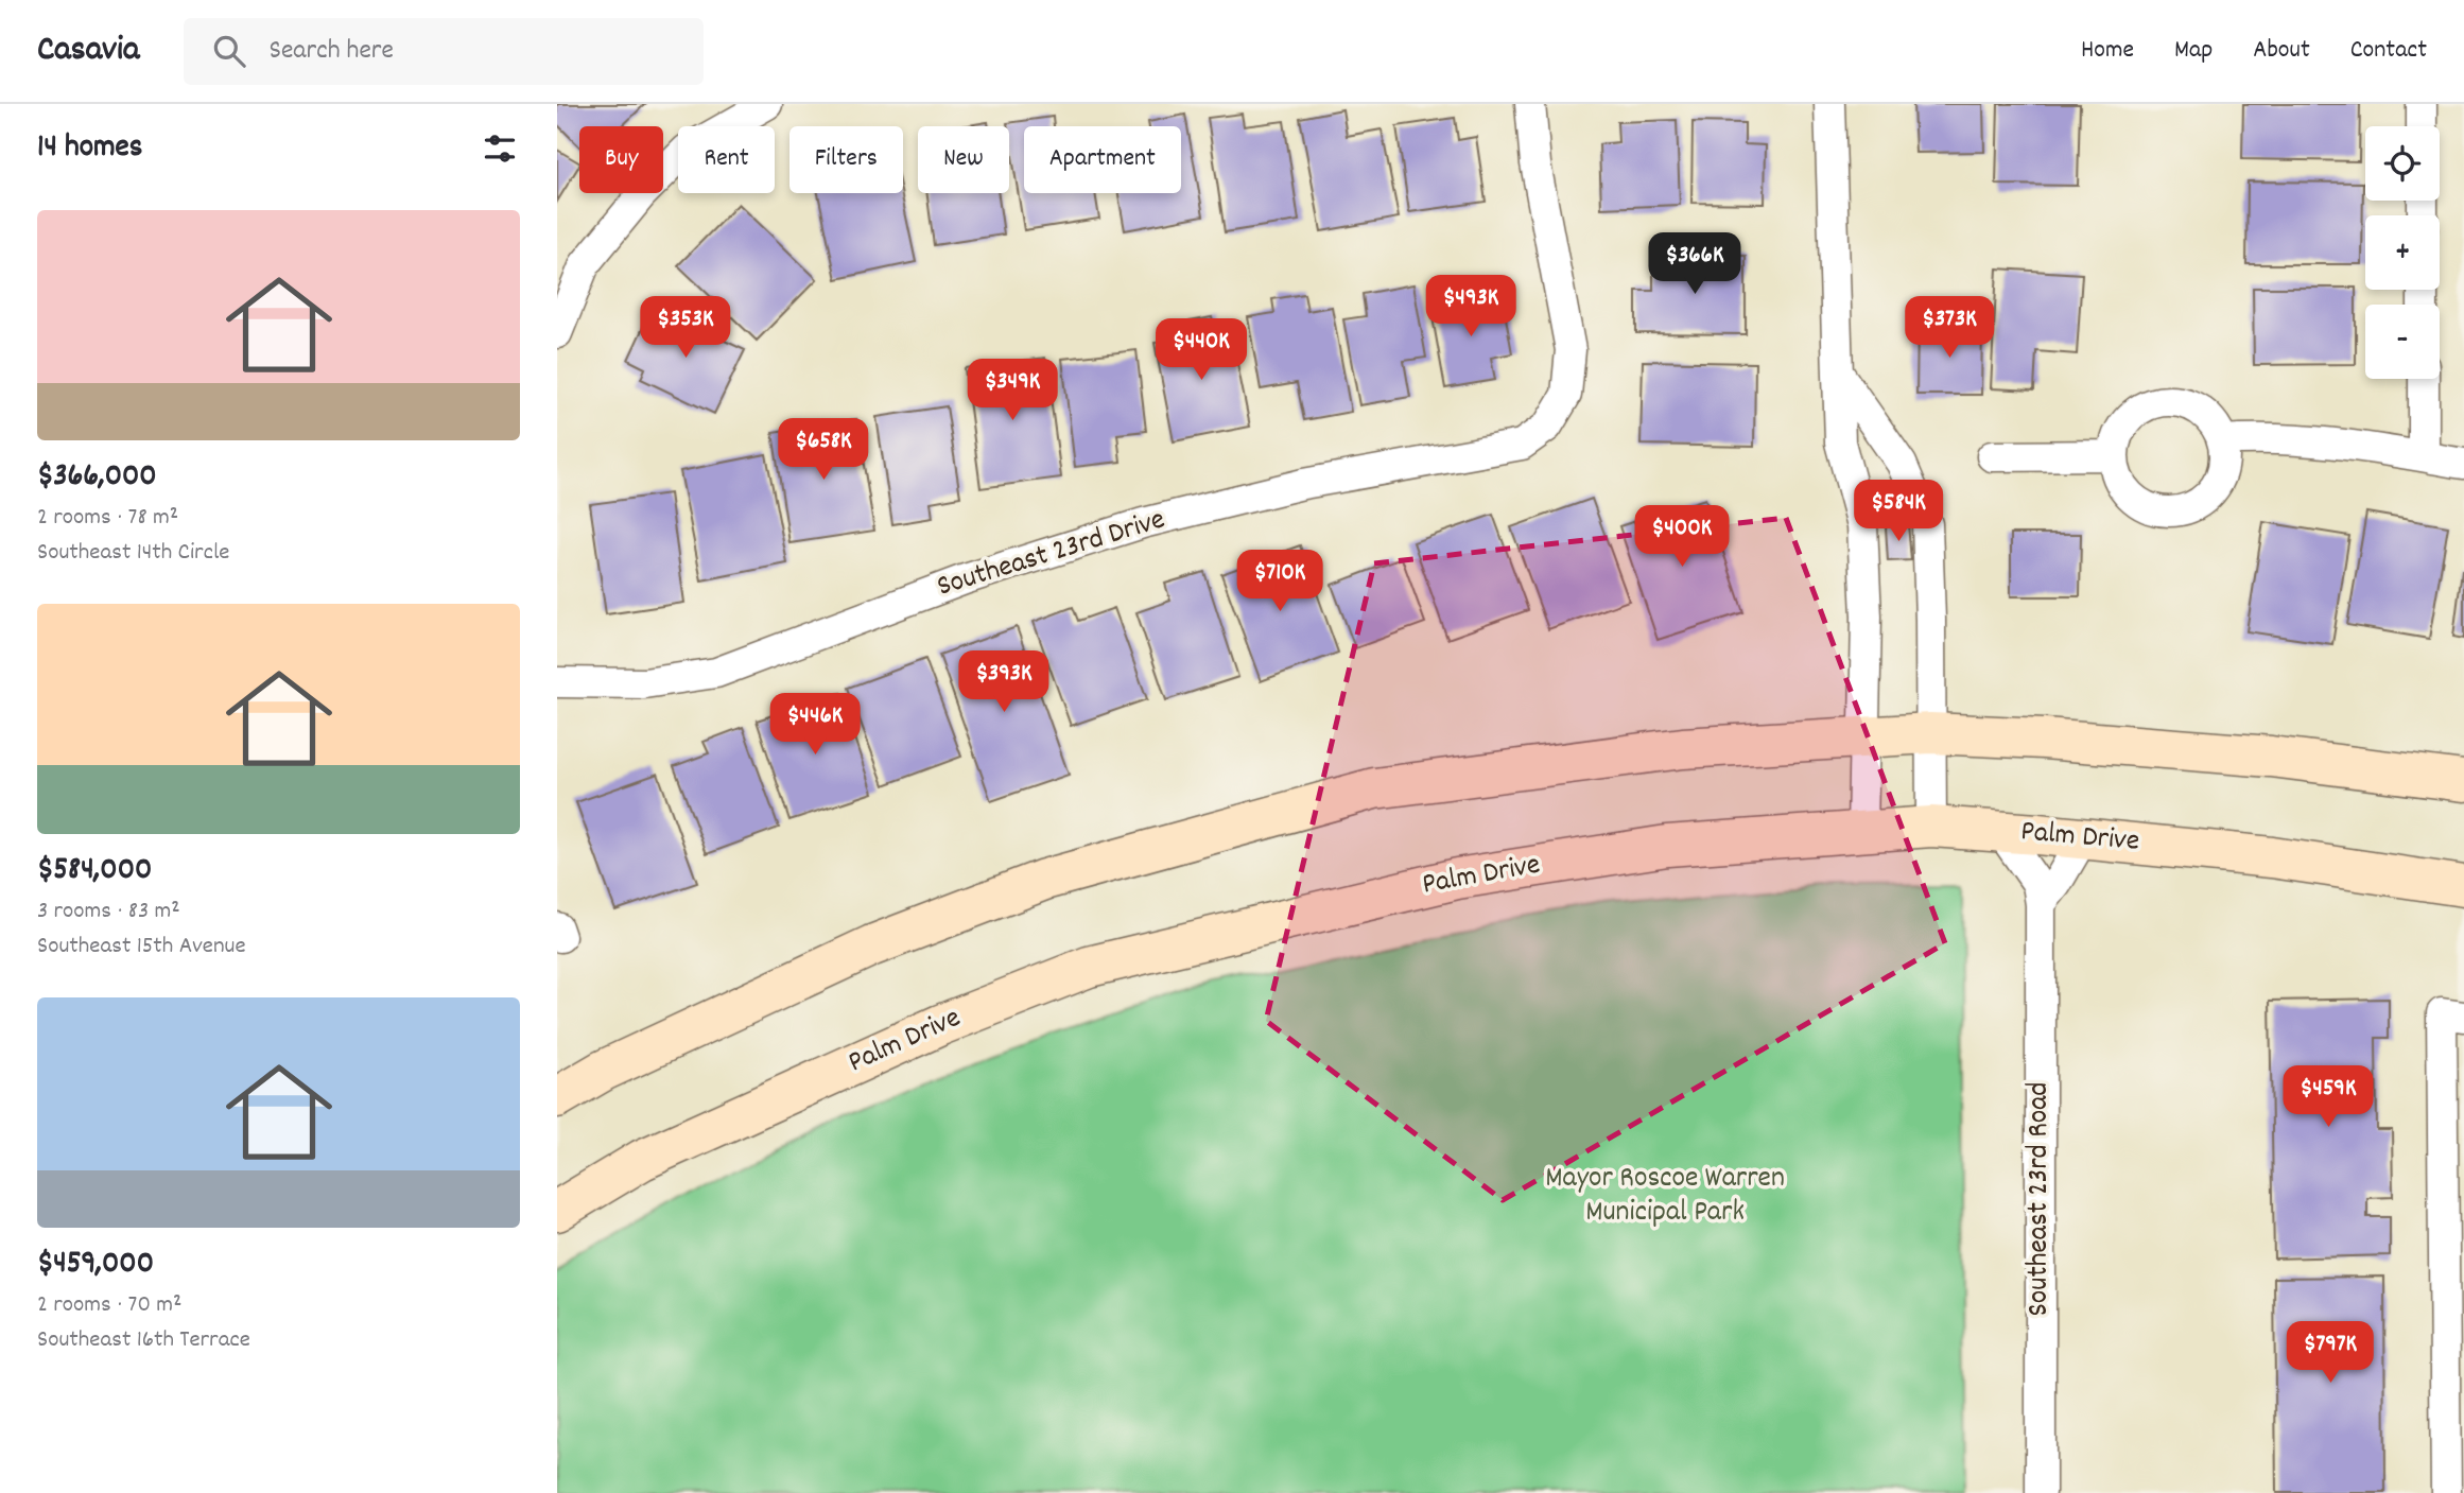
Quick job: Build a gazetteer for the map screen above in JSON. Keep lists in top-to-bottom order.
{
  "streets": {
    "main road": ["Palm Drive"],
    "street": ["Southeast 23rd Drive", "Southeast 23rd Road"]
  },
  "crossings": [
    ["Palm Drive", "Southeast 23rd Road"]
  ],
  "parks": ["Mayor Roscoe Warren Municipal Park"],
  "page": {
    "header": "Casavia",
    "search": "Search here",
    "nav": [
      "Home",
      "Map",
      "About",
      "Contact"
    ],
    "heading": "14 homes",
    "map_buttons": ["+", "−"],
    "chip": [
      "Buy",
      "Rent",
      "Filters",
      "New",
      "Apartment"
    ],
    "list": [
      {
        "name": "$366,000",
        "note": "2 rooms · 78 m² · Southeast 14th Circle"
      },
      {
        "name": "$584,000",
        "note": "3 rooms · 83 m² · Southeast 15th Avenue"
      },
      {
        "name": "$459,000",
        "note": "2 rooms · 70 m² · Southeast 16th Terrace"
      }
    ],
    "price": [
      "$366K",
      "$493K",
      "$353K",
      "$373K",
      "$440K",
      "$349K",
      "$658K",
      "$584K",
      "$400K",
      "$710K",
      "$393K",
      "$446K",
      "$459K",
      "$797K"
    ]
  }
}
